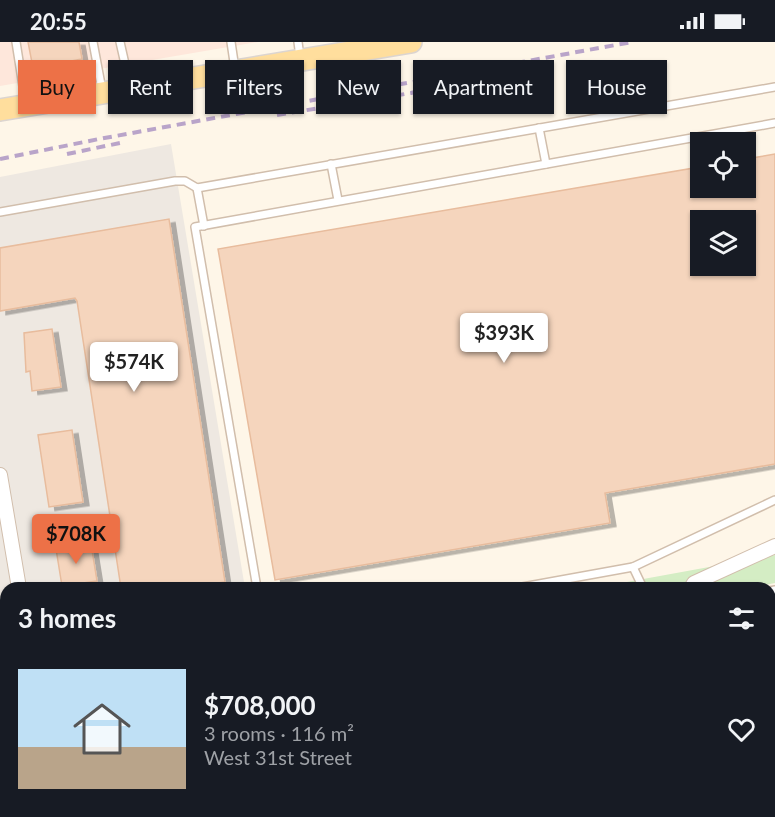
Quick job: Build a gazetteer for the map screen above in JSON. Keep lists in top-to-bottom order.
{
  "page": {
    "status": "20:55",
    "chip": [
      "Buy",
      "Rent",
      "Filters",
      "New",
      "Apartment",
      "House"
    ],
    "price": ["$393K", "$574K", "$708K"],
    "heading": "3 homes",
    "list": [
      {
        "name": "$708,000",
        "note": "3 rooms · 116 m² · West 31st Street"
      }
    ]
  }
}
